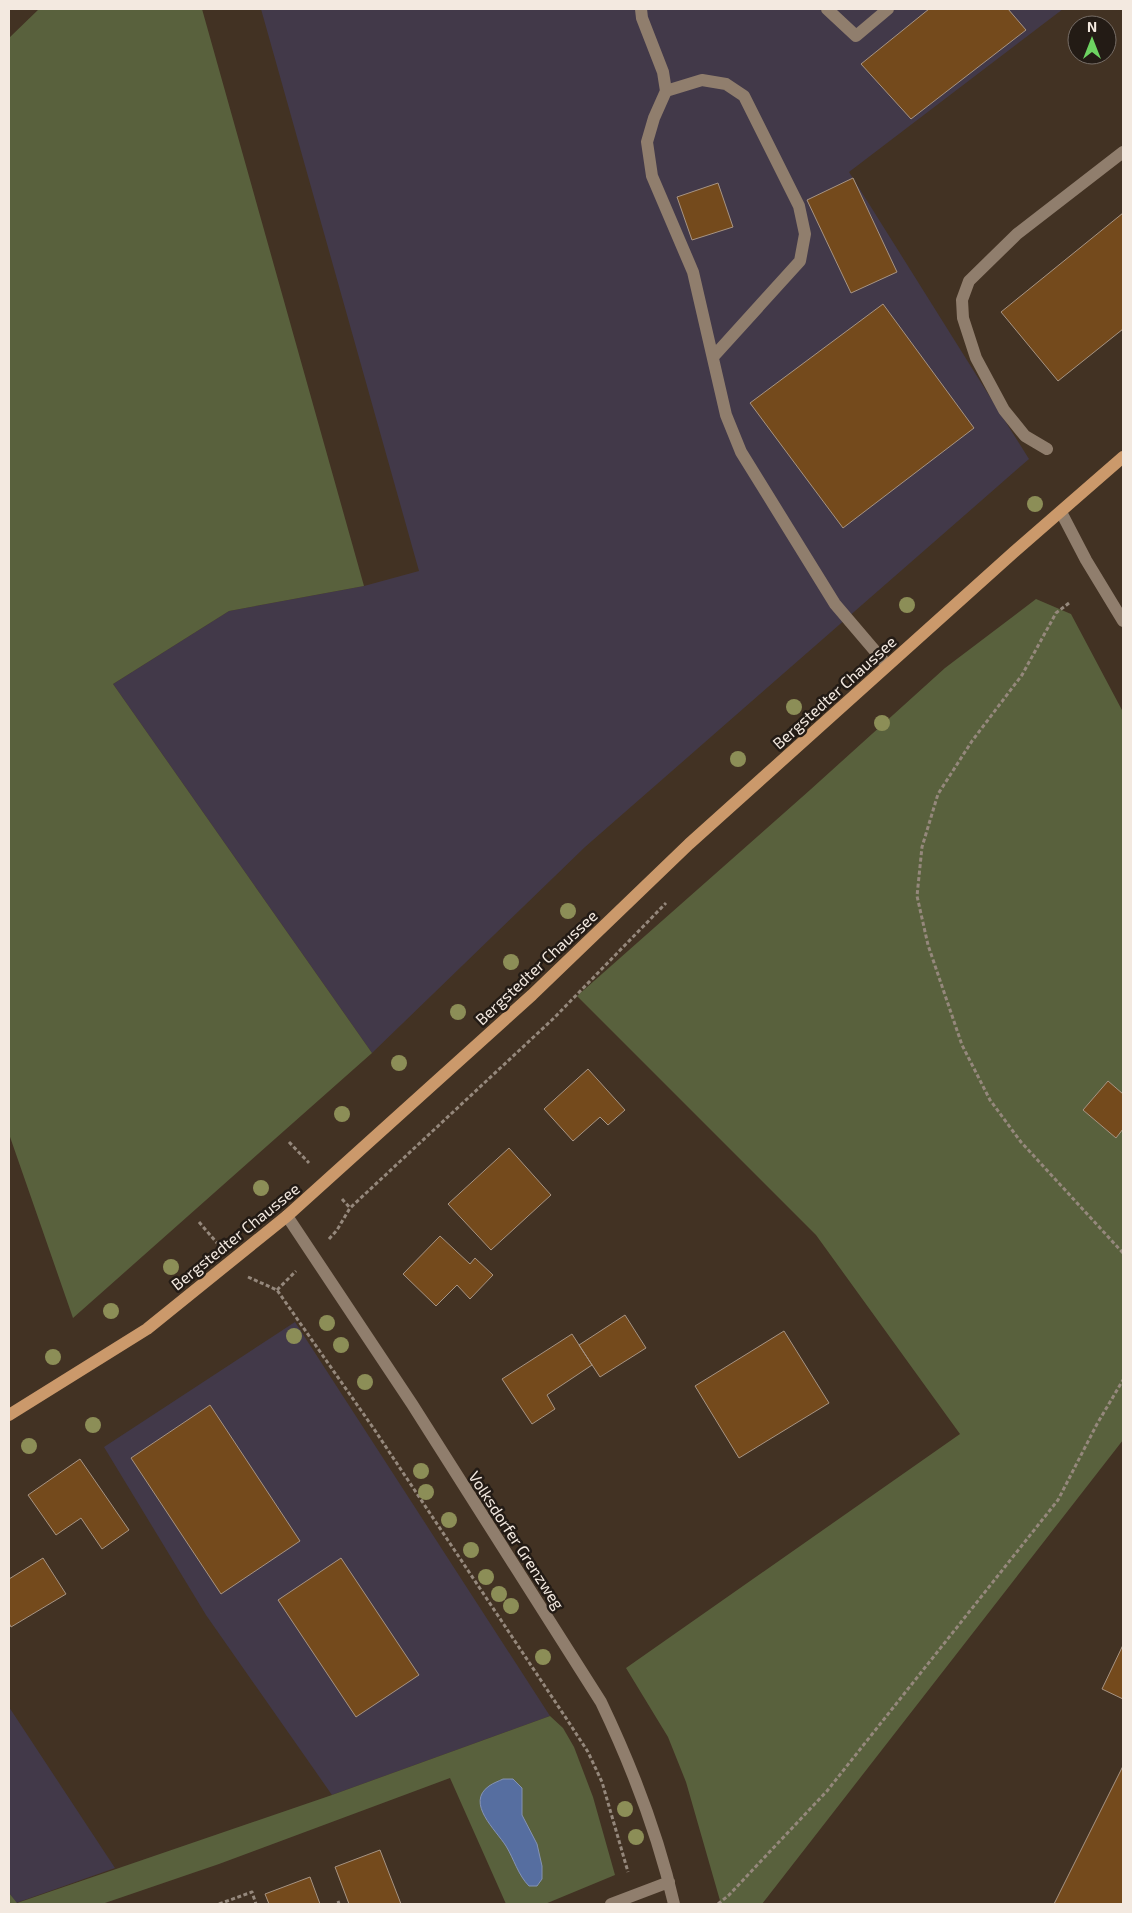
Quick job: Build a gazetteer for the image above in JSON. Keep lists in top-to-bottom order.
{
  "streets": {
    "main road": ["Bergstedter Chaussee"],
    "street": ["Volksdorfer Grenzweg"]
  },
  "crossings": [
    ["Bergstedter Chaussee", "Volksdorfer Grenzweg"]
  ],
  "north": "top"
}
